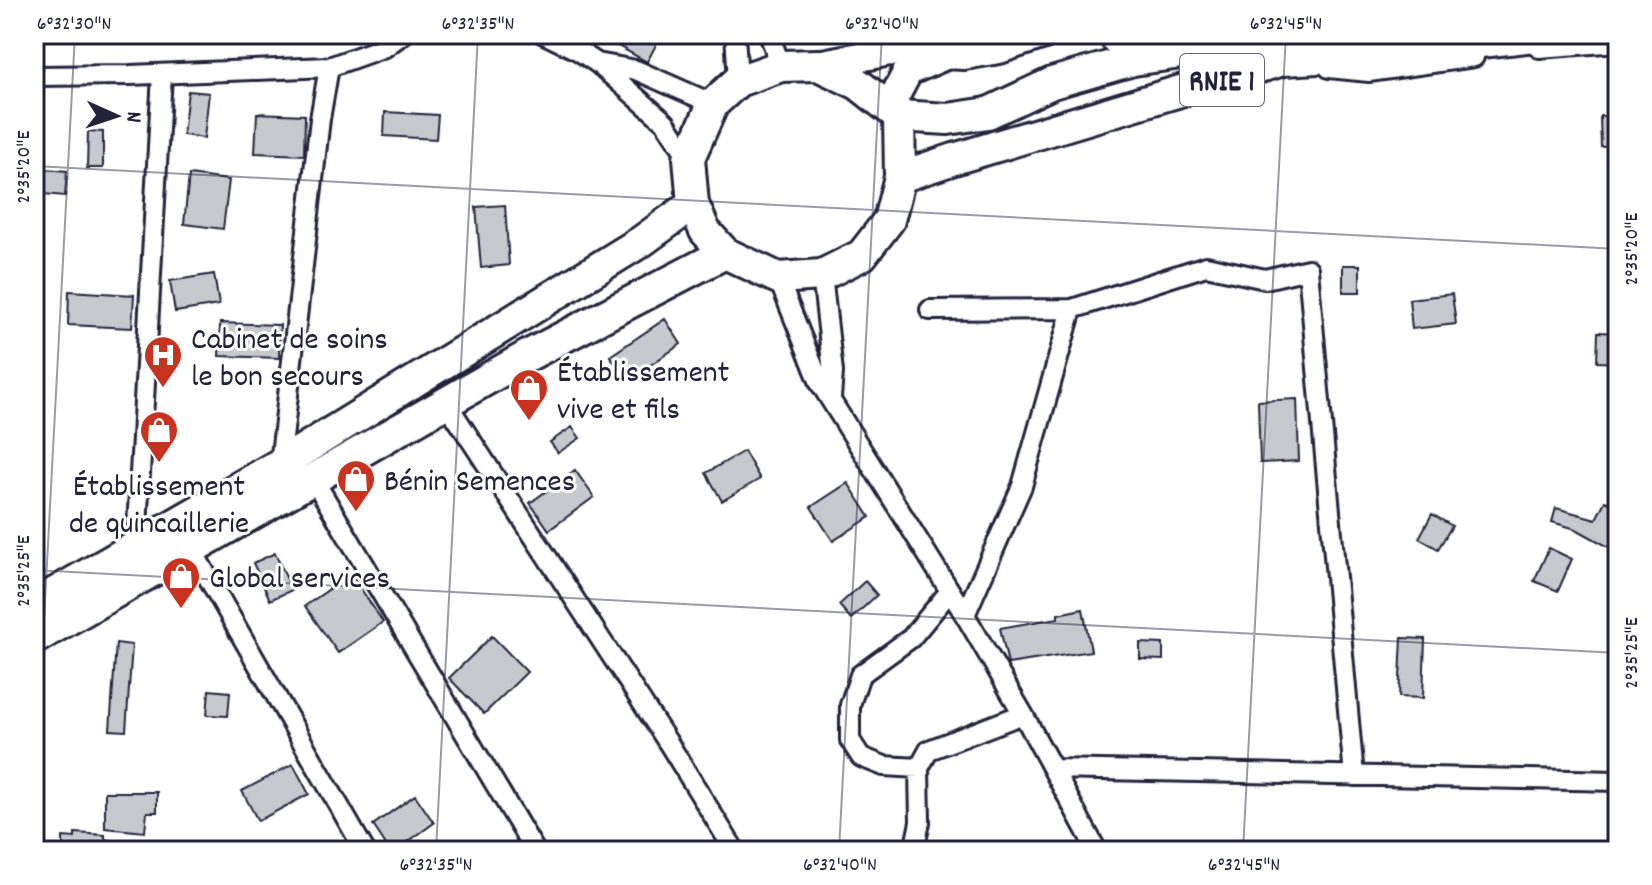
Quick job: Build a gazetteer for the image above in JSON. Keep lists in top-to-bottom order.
{
  "streets": {
    "highway": ["RNIE 1"]
  },
  "places": {
    "hospital": ["Cabinet de soins le bon secours"],
    "shop": [
      "Établissement vive et fils",
      "Établissement de quincaillerie",
      "Bénin Semences",
      "Global services"
    ]
  },
  "north": "right",
  "coordinates": [
    "6°32'30\"N",
    "6°32'35\"N",
    "6°32'40\"N",
    "6°32'45\"N",
    "2°35'20\"E",
    "2°35'25\"E"
  ]
}
